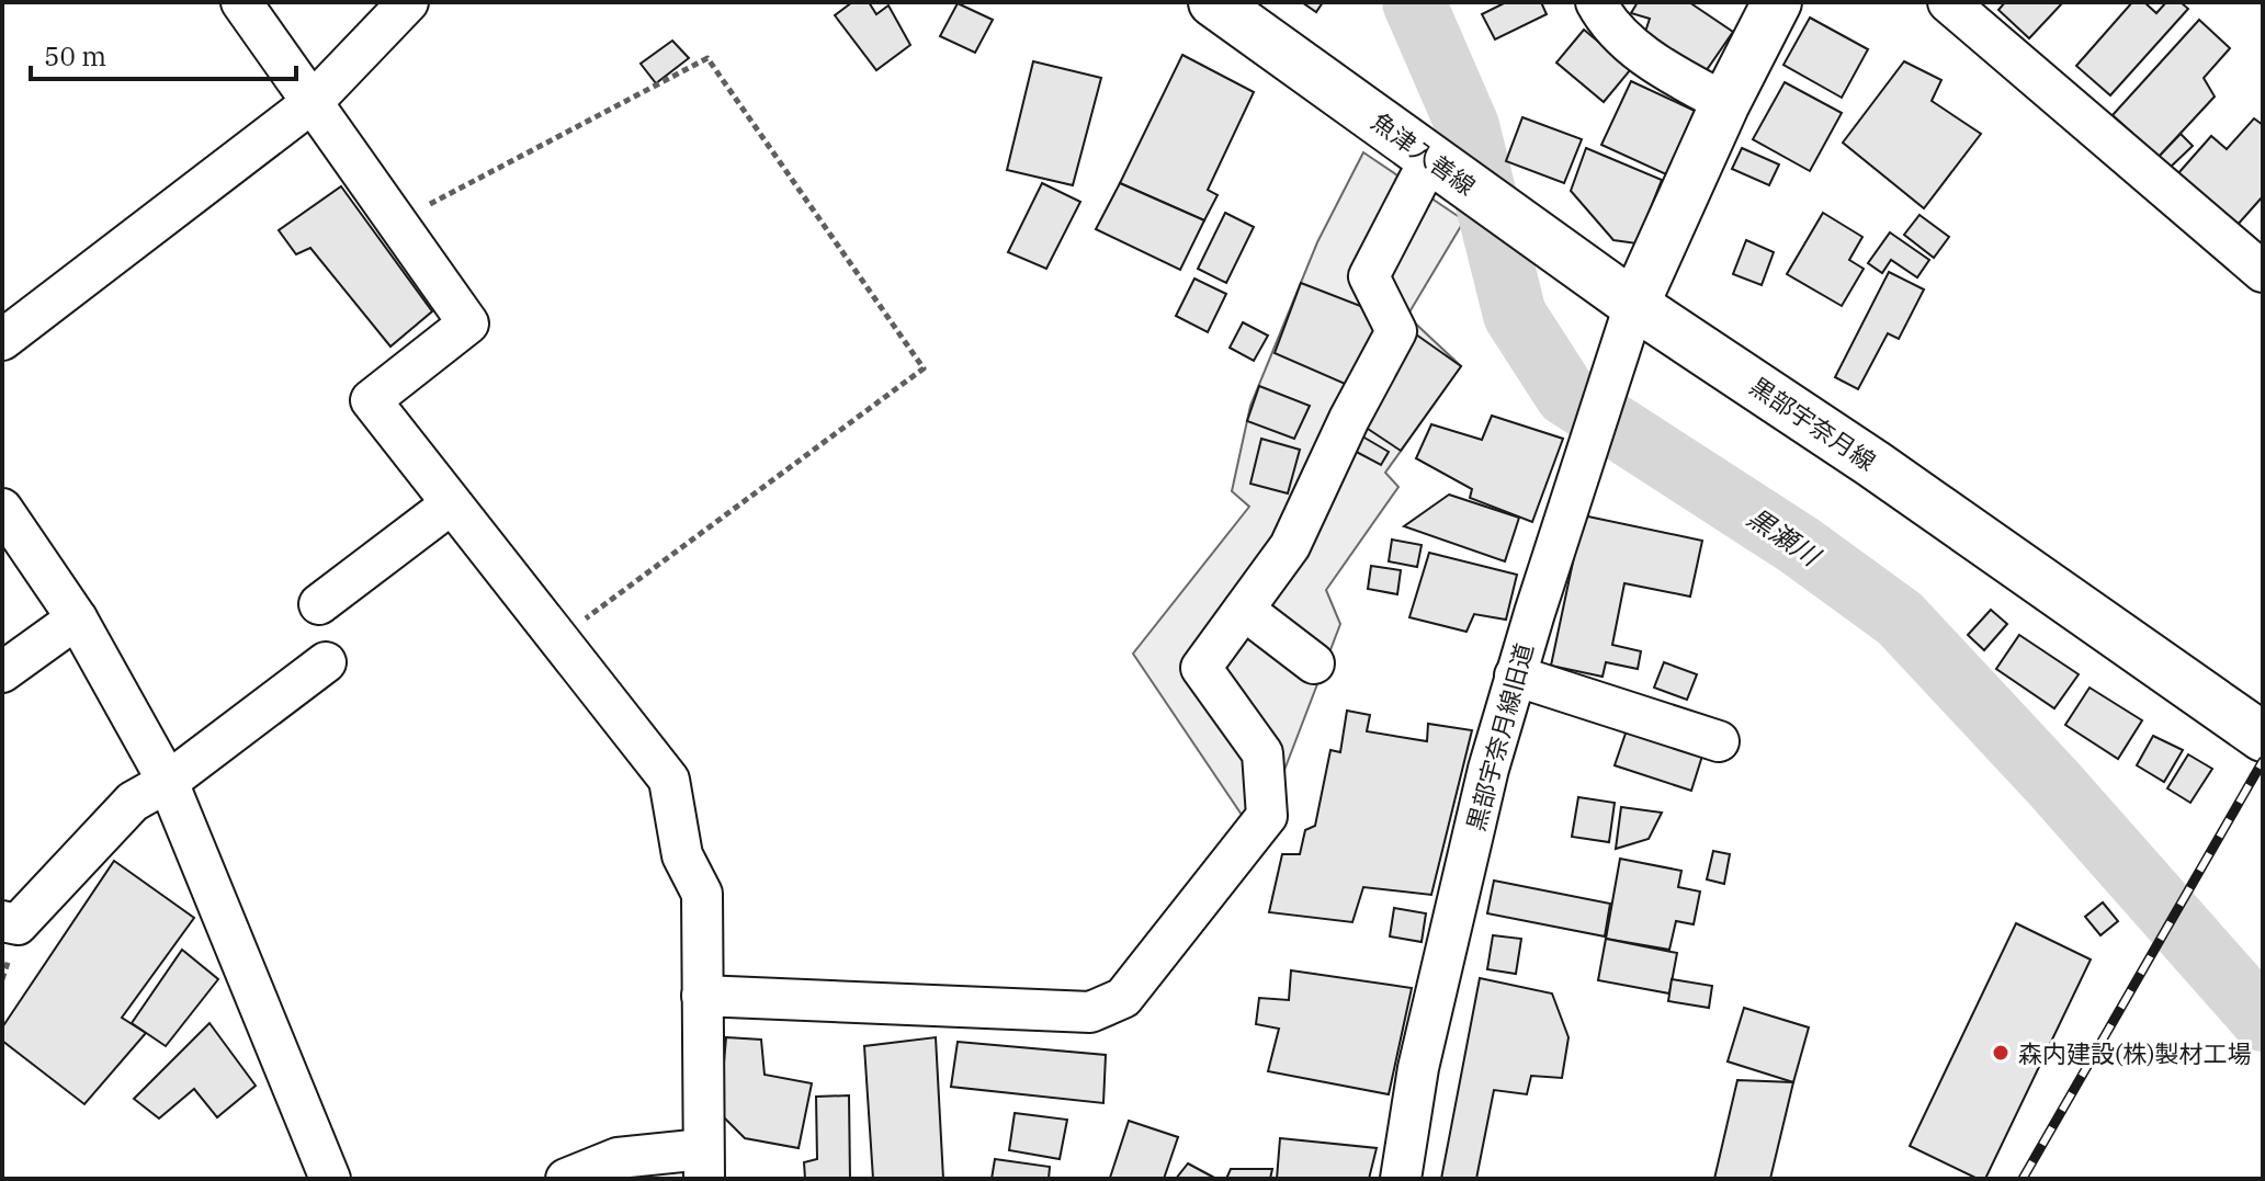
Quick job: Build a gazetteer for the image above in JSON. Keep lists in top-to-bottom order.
{
  "streets": {
    "main road": ["魚津入善線", "黒部宇奈月線"],
    "street": ["黒部宇奈月線旧道"]
  },
  "crossings": [
    ["魚津入善線", "黒部宇奈月線"],
    ["魚津入善線", "黒部宇奈月線旧道"],
    ["黒部宇奈月線", "黒部宇奈月線旧道"]
  ],
  "water": ["黒瀬川"],
  "places": ["森内建設(株)製材工場"],
  "scale_bar": "50 m"
}
